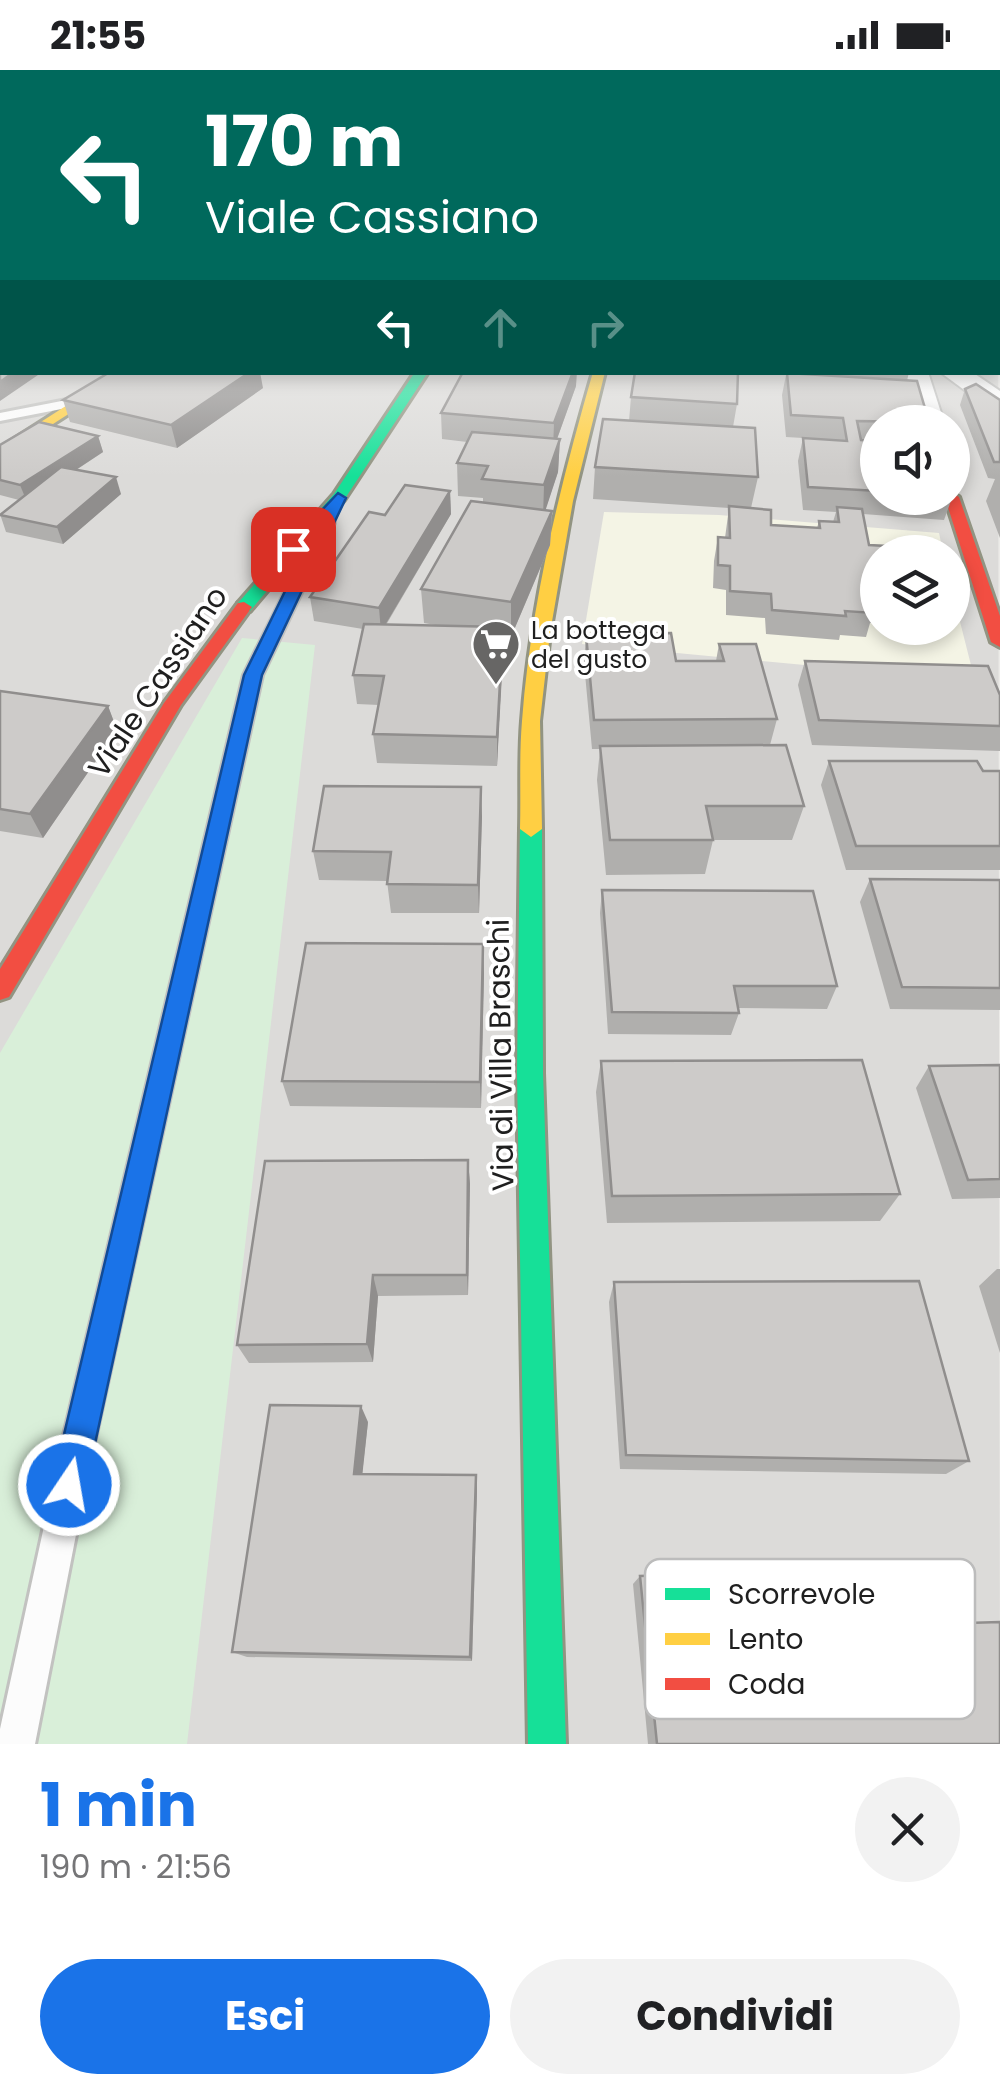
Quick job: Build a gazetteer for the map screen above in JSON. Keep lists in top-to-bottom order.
{
  "streets": {
    "street": ["Viale Cassiano", "Via di Villa Braschi"]
  },
  "places": {
    "supermarket": ["La bottega del gusto"]
  },
  "legend": ["Scorrevole", "Lento", "Coda"],
  "page": {
    "status": "21:55",
    "turn": ["170 m", "Viale Cassiano"],
    "heading": ["1 min", "190 m · 21:56"],
    "buttons": ["Esci", "Condividi"]
  }
}
